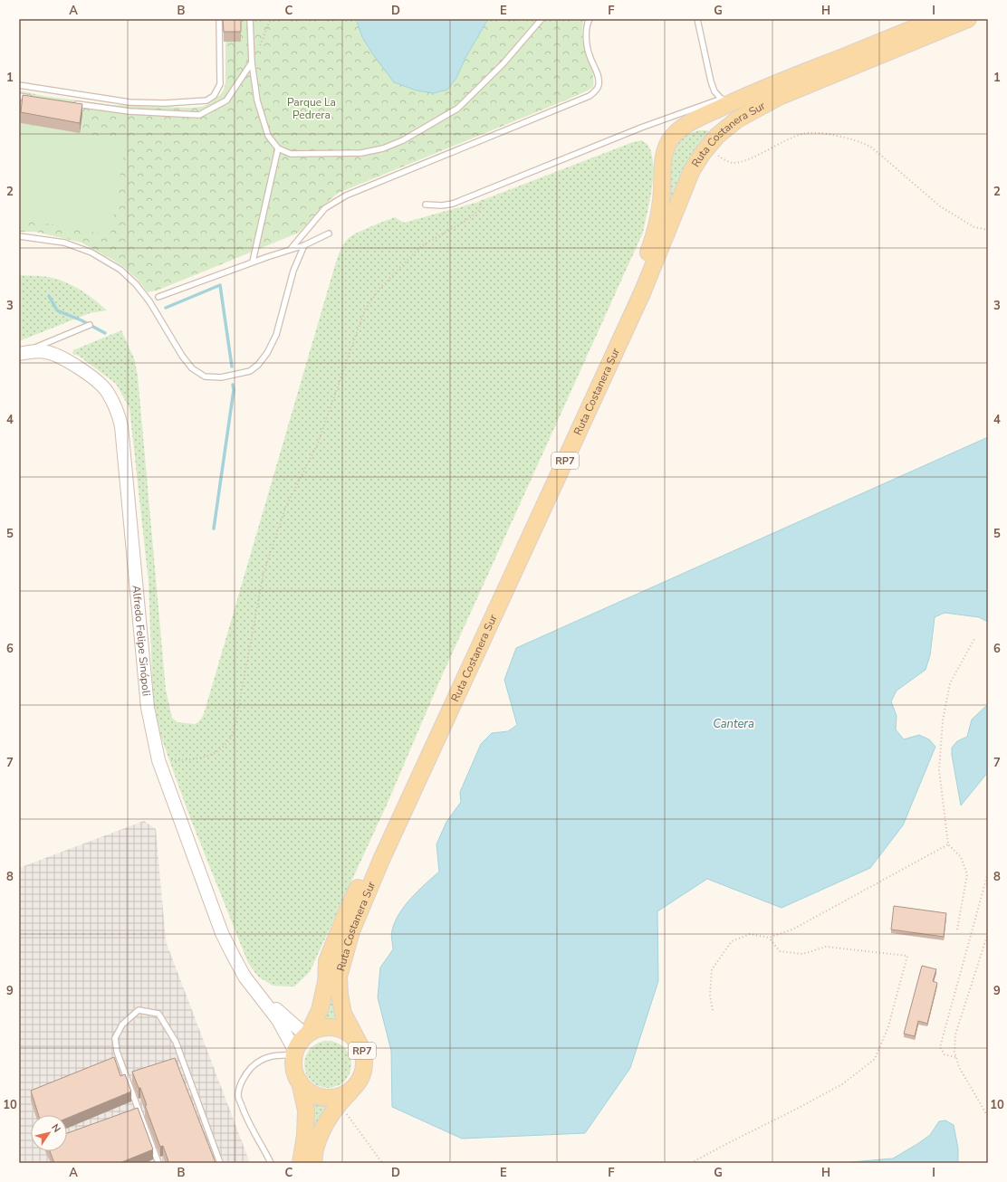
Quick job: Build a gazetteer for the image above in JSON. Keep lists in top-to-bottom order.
{
  "streets": {
    "main road": ["Ruta Costanera Sur", "RP7"],
    "street": ["Alfredo Felipe Sinópoli"]
  },
  "crossings": [
    ["Ruta Costanera Sur", "RP7"]
  ],
  "water": ["Cantera"],
  "parks": ["Parque La Pedrera"],
  "north": "top right",
  "grid": {
    "columns": [
      "A",
      "B",
      "C",
      "D",
      "E",
      "F",
      "G",
      "H",
      "I"
    ],
    "rows": [
      "1",
      "2",
      "3",
      "4",
      "5",
      "6",
      "7",
      "8",
      "9",
      "10"
    ]
  }
}
